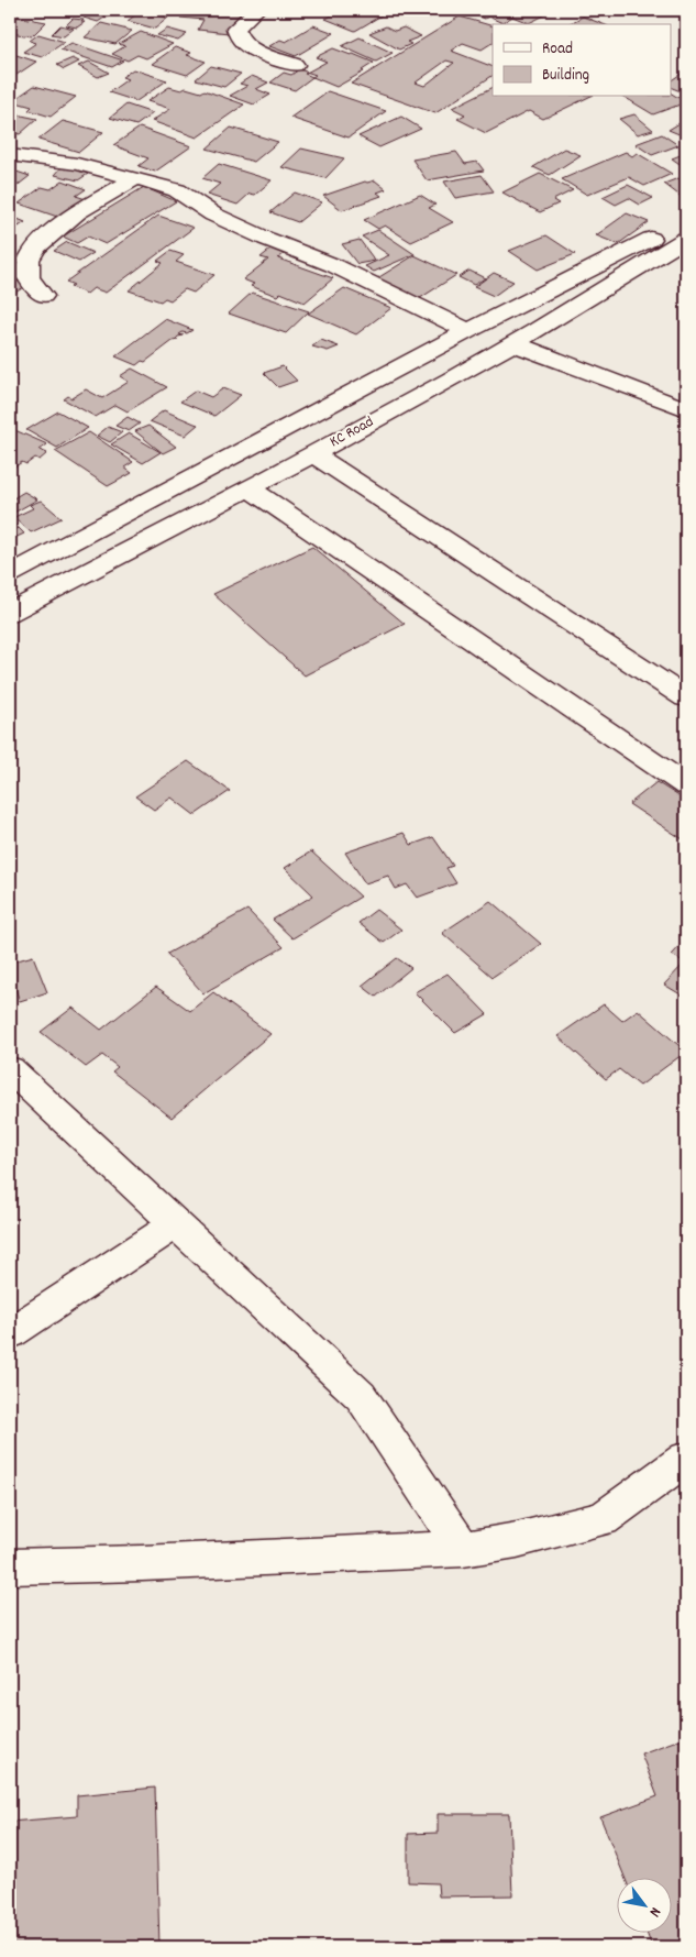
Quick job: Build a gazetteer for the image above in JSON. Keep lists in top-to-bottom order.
{
  "streets": {
    "street": ["KC Road"]
  },
  "legend": ["Road", "Building"],
  "north": "bottom right"
}
